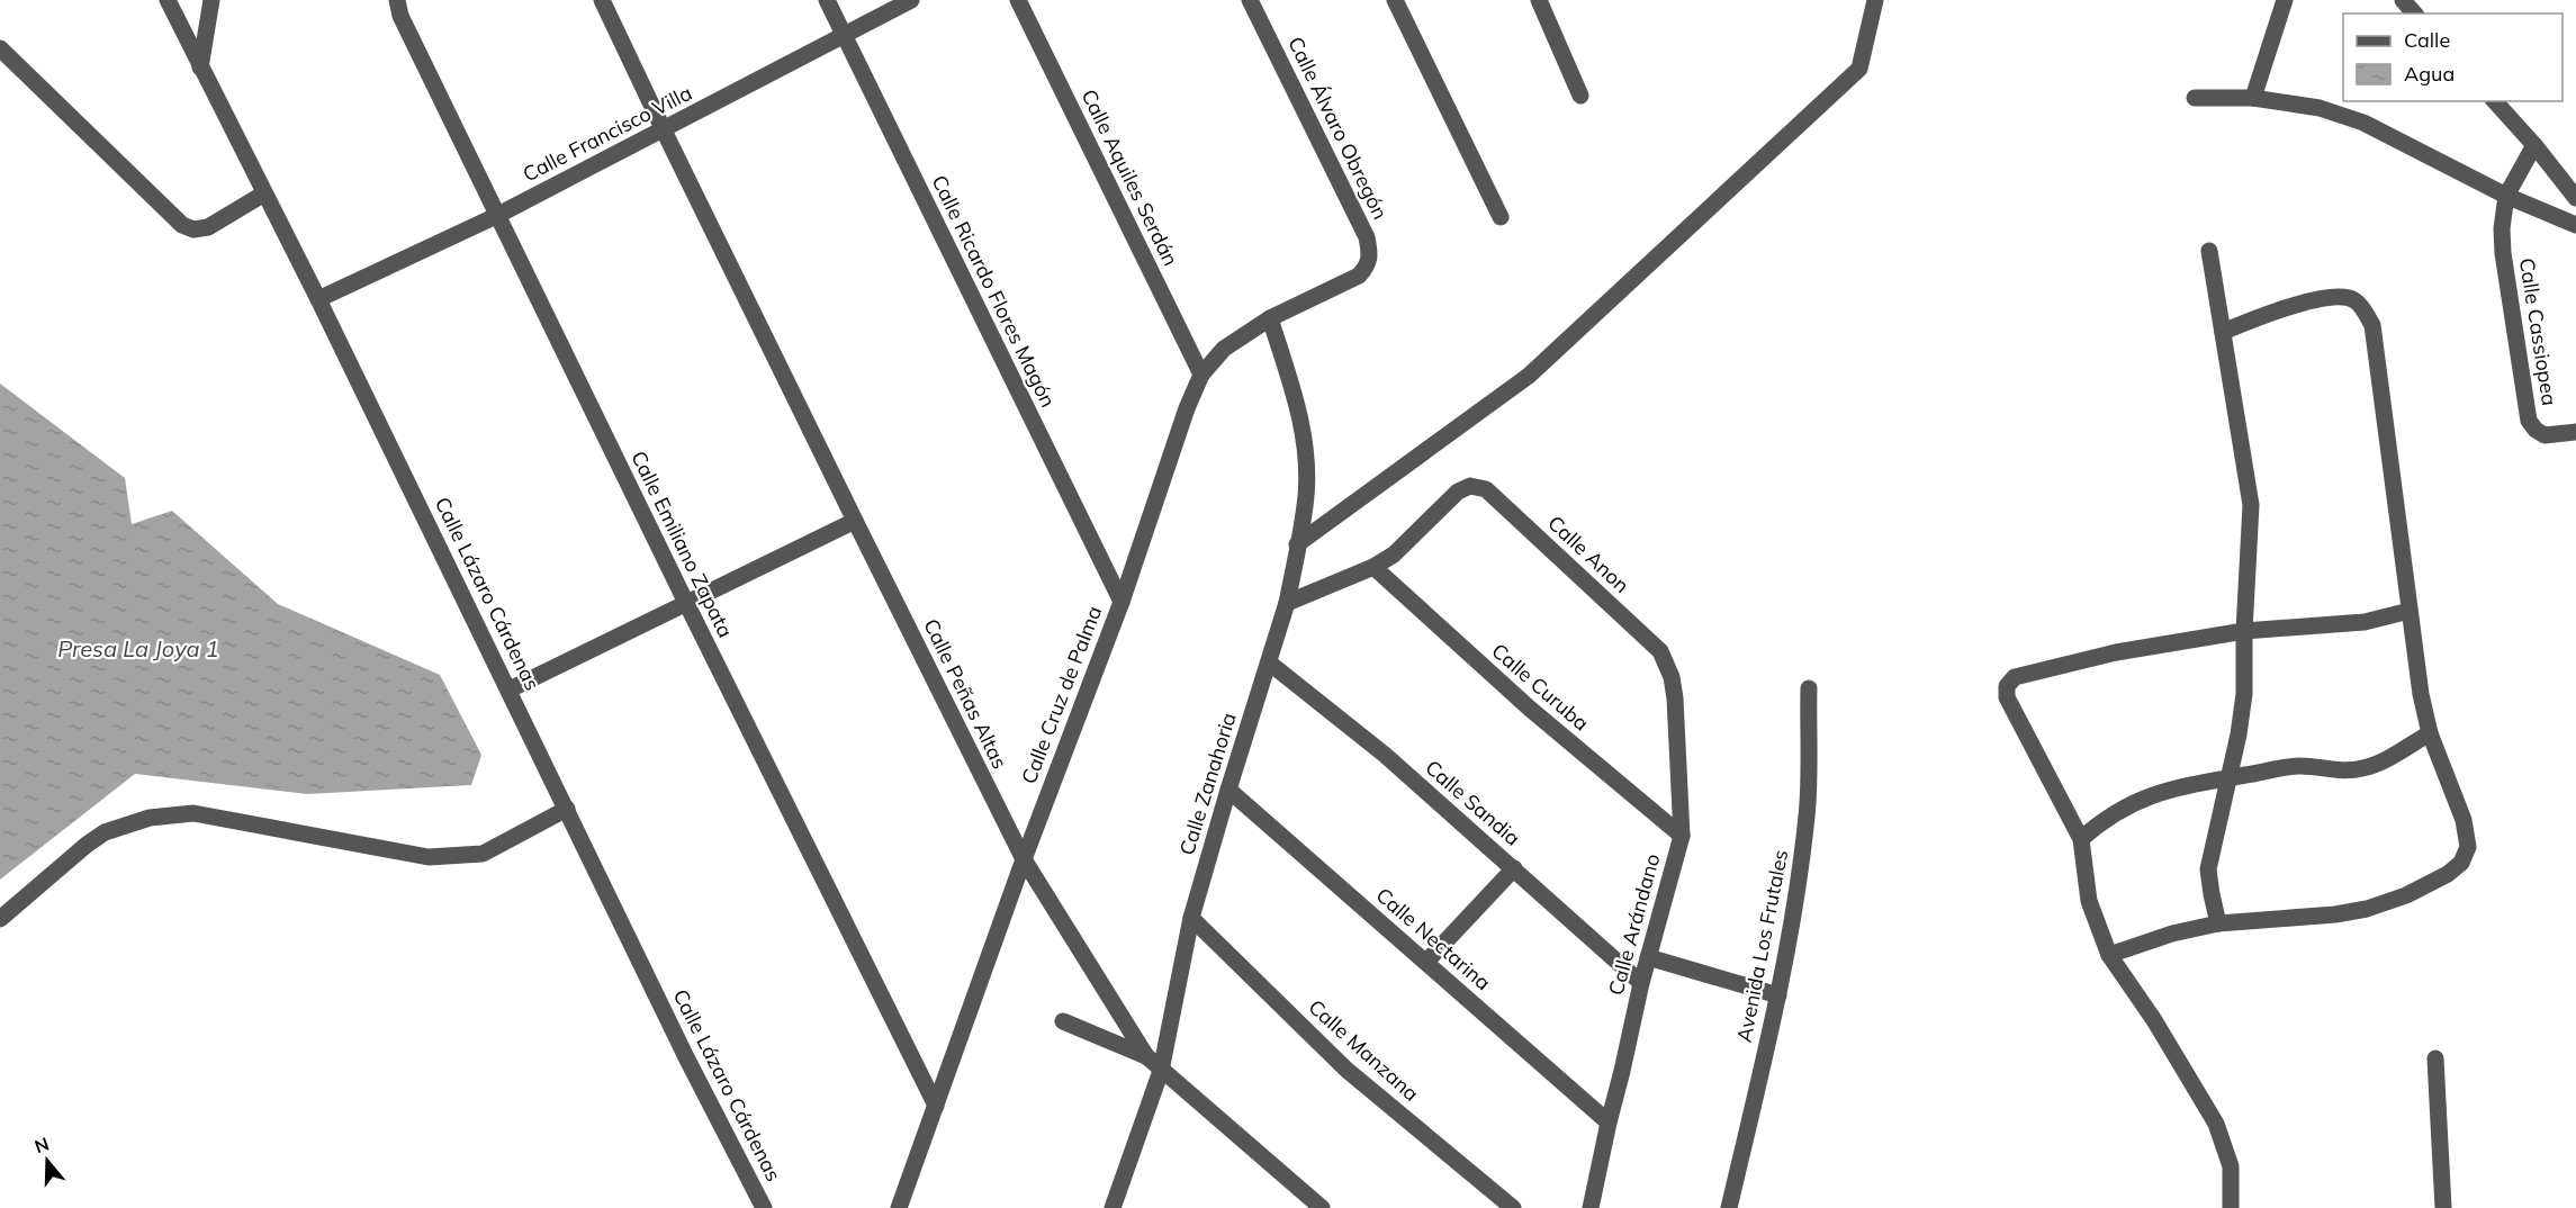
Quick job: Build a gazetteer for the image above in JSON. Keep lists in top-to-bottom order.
{
  "streets": {
    "street": [
      "Calle Álvaro Obregón",
      "Calle Francisco Villa",
      "Calle Aquiles Serdán",
      "Calle Ricardo Flores Magón",
      "Calle Cassiopea",
      "Calle Emiliano Zapata",
      "Calle Anon",
      "Calle Lázaro Cárdenas",
      "Calle Curuba",
      "Calle Peñas Altas",
      "Calle Cruz de Palma",
      "Calle Zanahoria",
      "Calle Sandia",
      "Calle Arándano",
      "Calle Nectarina",
      "Avenida Los Frutales",
      "Calle Manzana"
    ]
  },
  "crossings": [
    ["Calle Álvaro Obregón", "Calle Cruz de Palma"],
    ["Calle Francisco Villa", "Calle Ricardo Flores Magón"],
    ["Calle Francisco Villa", "Calle Emiliano Zapata"],
    ["Calle Francisco Villa", "Calle Lázaro Cárdenas"],
    ["Calle Francisco Villa", "Calle Peñas Altas"],
    ["Calle Aquiles Serdán", "Calle Cruz de Palma"],
    ["Calle Ricardo Flores Magón", "Calle Cruz de Palma"],
    ["Calle Emiliano Zapata", "Calle Cruz de Palma"],
    ["Calle Anon", "Calle Curuba"],
    ["Calle Anon", "Calle Arándano"],
    ["Calle Curuba", "Calle Arándano"],
    ["Calle Peñas Altas", "Calle Cruz de Palma"],
    ["Calle Peñas Altas", "Calle Zanahoria"],
    ["Calle Cruz de Palma", "Calle Zanahoria"],
    ["Calle Zanahoria", "Calle Sandia"],
    ["Calle Zanahoria", "Calle Nectarina"],
    ["Calle Zanahoria", "Calle Manzana"],
    ["Calle Sandia", "Calle Arándano"],
    ["Calle Arándano", "Calle Nectarina"]
  ],
  "water": ["Presa La Joya 1"],
  "legend": ["Calle", "Agua"],
  "north": "top"
}
